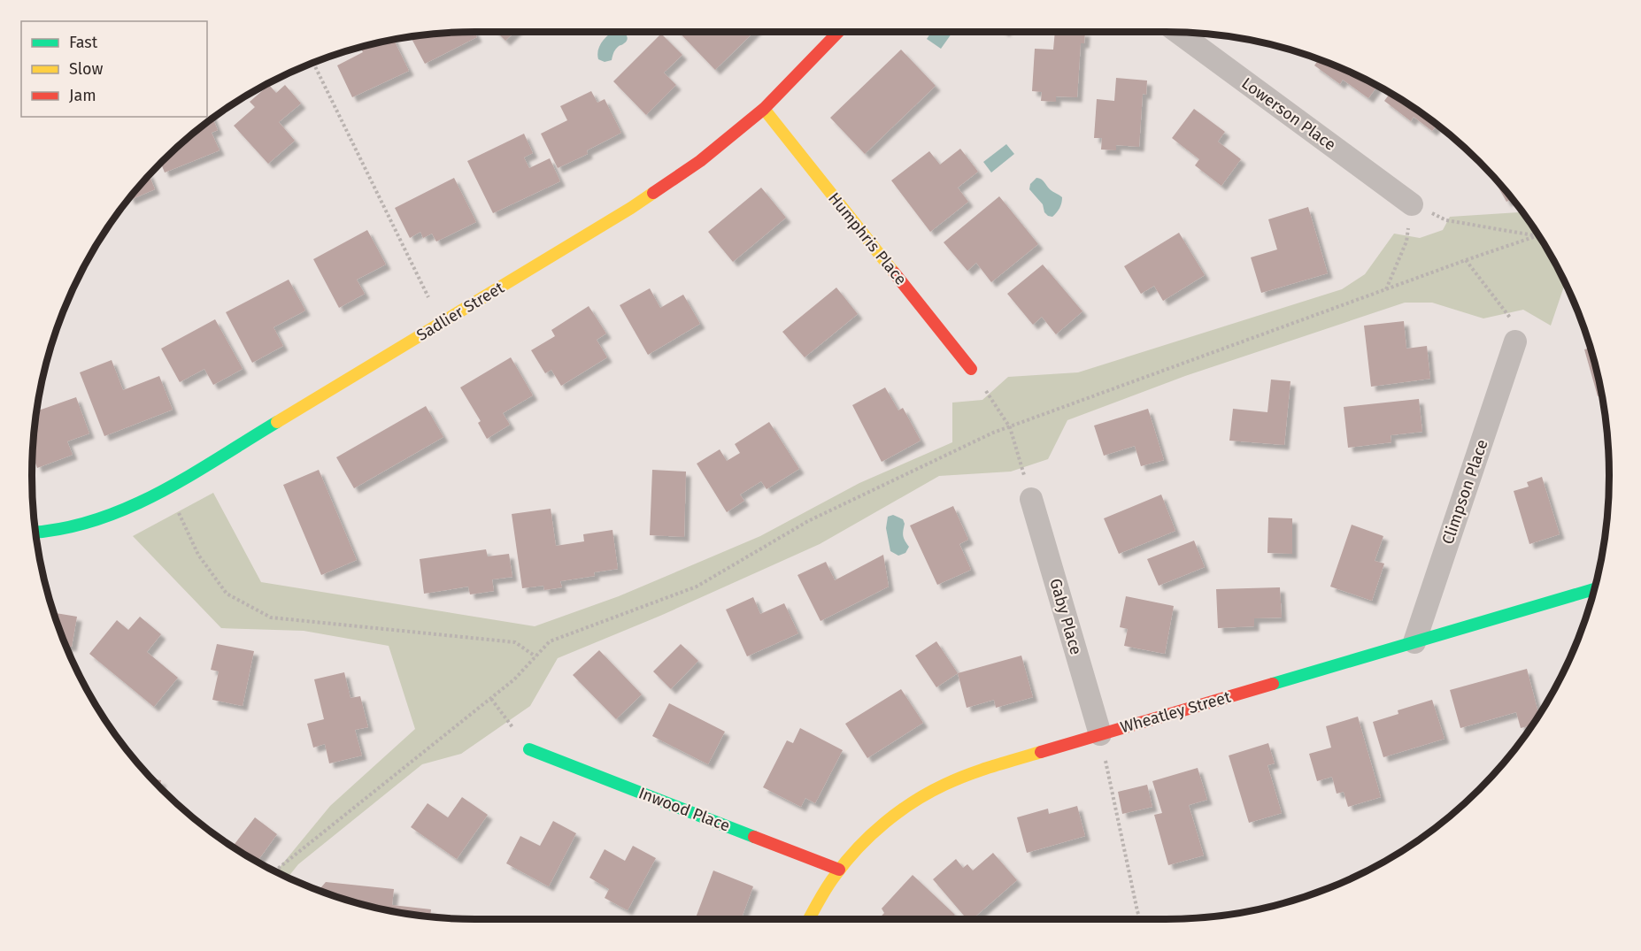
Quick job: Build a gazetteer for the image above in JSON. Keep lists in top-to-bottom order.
{
  "streets": {
    "street": [
      "Lowerson Place",
      "Humphris Place",
      "Sadlier Street",
      "Climpson Place",
      "Gaby Place",
      "Wheatley Street",
      "Inwood Place"
    ]
  },
  "crossings": [
    ["Humphris Place", "Sadlier Street"],
    ["Climpson Place", "Wheatley Street"],
    ["Gaby Place", "Wheatley Street"],
    ["Wheatley Street", "Inwood Place"]
  ],
  "legend": ["Fast", "Slow", "Jam"]
}
